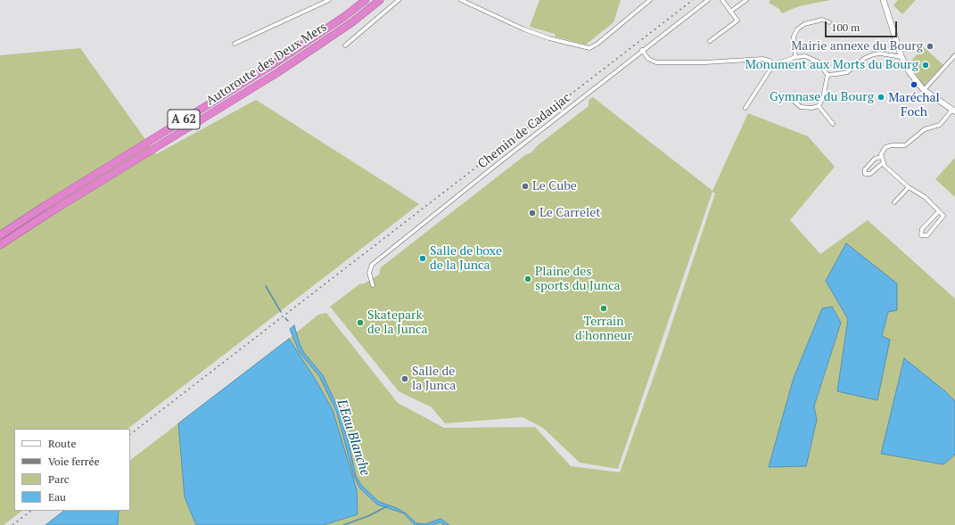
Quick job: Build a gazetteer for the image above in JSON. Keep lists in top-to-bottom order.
{
  "streets": {
    "highway": ["Autoroute des Deux Mers", "A 62"],
    "street": ["Chemin de Cadaujac"]
  },
  "water": ["L'Eau Blanche"],
  "places": [
    "Mairie annexe du Bourg",
    "Monument aux Morts du Bourg",
    "Maréchal Foch",
    "Gymnase du Bourg",
    "Le Cube",
    "Le Carrelet",
    "Salle de boxe de la Junca",
    "Plaine des sports du Junca",
    "Terrain d'honneur",
    "Skatepark de la Junca",
    "Salle de la Junca"
  ],
  "legend": [
    "Route",
    "Voie ferrée",
    "Parc",
    "Eau"
  ],
  "scale_bar": "100 m"
}
